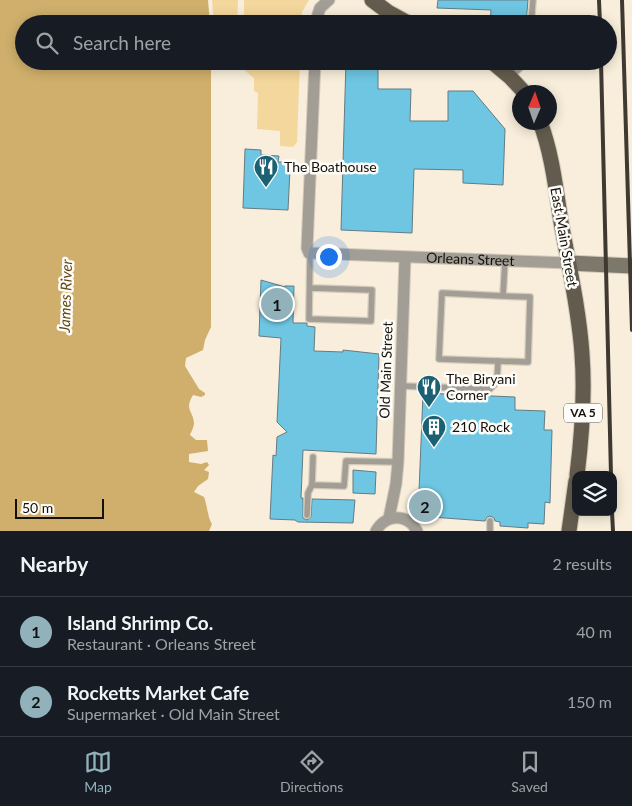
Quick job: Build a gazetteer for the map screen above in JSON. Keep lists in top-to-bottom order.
{
  "streets": {
    "main road": ["East Main Street", "VA 5"],
    "street": ["Orleans Street", "Old Main Street"]
  },
  "crossings": [
    ["East Main Street", "Orleans Street"],
    ["Orleans Street", "Old Main Street"]
  ],
  "water": ["James River"],
  "places": {
    "restaurant": ["The Boathouse", "The Biryani Corner"],
    "building": ["210 Rock"]
  },
  "scale_bar": "50 m",
  "north": "top",
  "page": {
    "search": "Search here",
    "pins": ["1", "2"],
    "scale": "50 m",
    "heading": ["Nearby", "2 results"],
    "list": [
      {
        "mark": "1",
        "name": "Island Shrimp Co.",
        "note": "Restaurant · Orleans Street",
        "value": "40 m"
      },
      {
        "mark": "2",
        "name": "Rocketts Market Cafe",
        "note": "Supermarket · Old Main Street",
        "value": "150 m"
      }
    ],
    "nav": ["Map", "Directions", "Saved"]
  }
}
